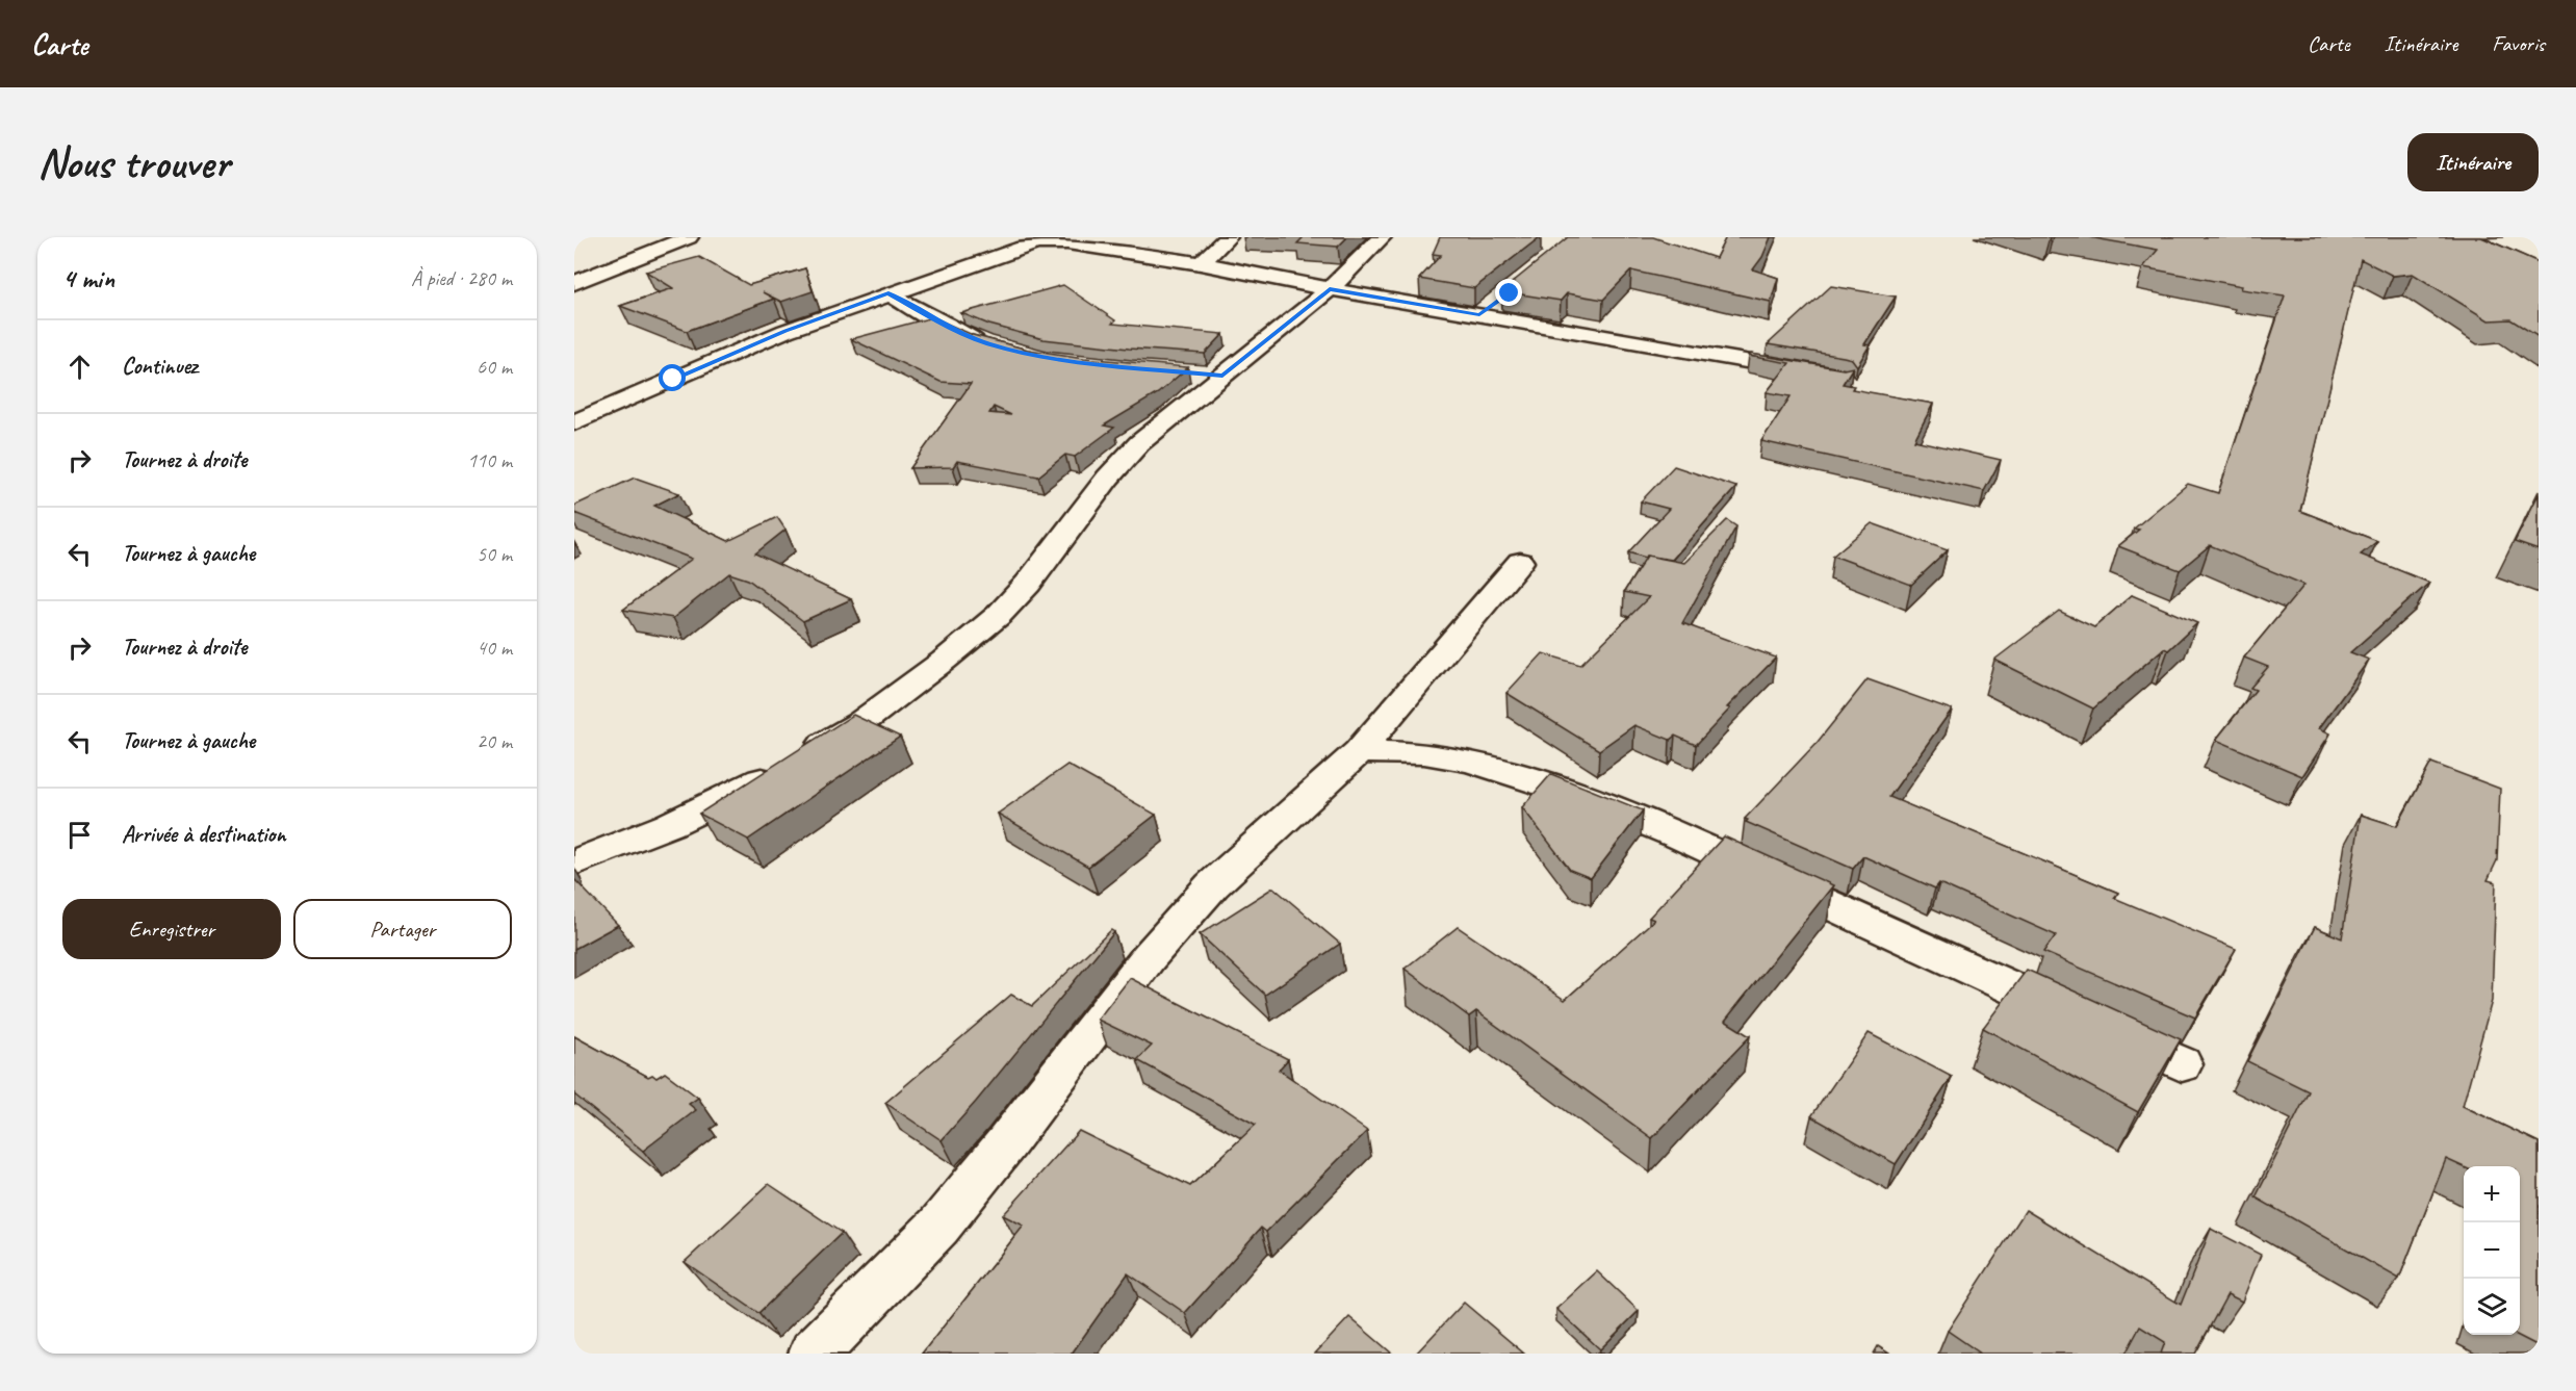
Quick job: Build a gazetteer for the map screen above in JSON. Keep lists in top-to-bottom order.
{
  "page": {
    "header": "Carte",
    "nav": ["Carte", "Itinéraire", "Favoris"],
    "buttons": [
      "Itinéraire",
      ["Enregistrer", "Partager"]
    ],
    "title": "Nous trouver",
    "heading": ["4 min", "À pied · 280 m"],
    "list": [
      ["Continuez", "60 m"],
      ["Tournez à droite", "110 m"],
      ["Tournez à gauche", "50 m"],
      ["Tournez à droite", "40 m"],
      ["Tournez à gauche", "20 m"],
      "Arrivée à destination"
    ],
    "map_buttons": ["+", "−"]
  }
}
